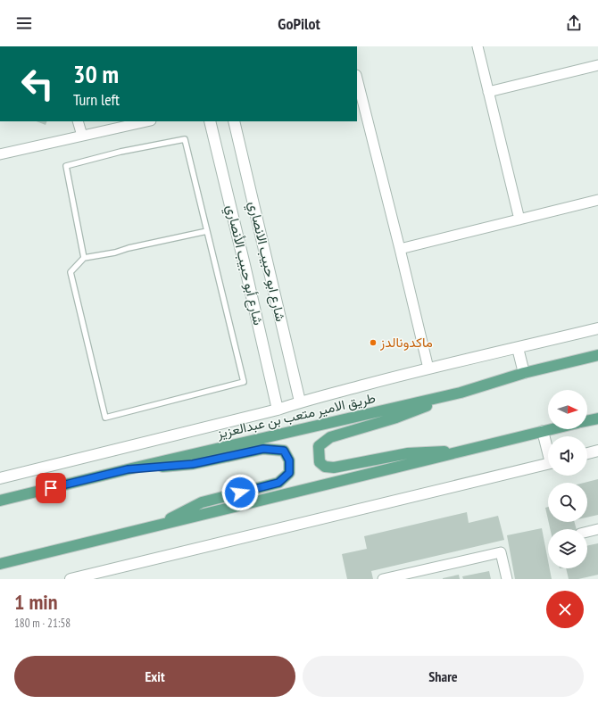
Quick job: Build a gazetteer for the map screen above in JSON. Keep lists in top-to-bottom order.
{
  "streets": {
    "main road": ["طريق الامير متعب بن عبدالعزيز"],
    "street": ["شارع ابو حبيب الانصاري", "شارع أبو حبيب الأنصاري"]
  },
  "places": ["ماكدونالدز"],
  "north": "right",
  "page": {
    "header": "GoPilot",
    "turn": ["30 m", "Turn left"],
    "heading": ["1 min", "180 m · 21:58"],
    "buttons": ["Exit", "Share"]
  }
}
